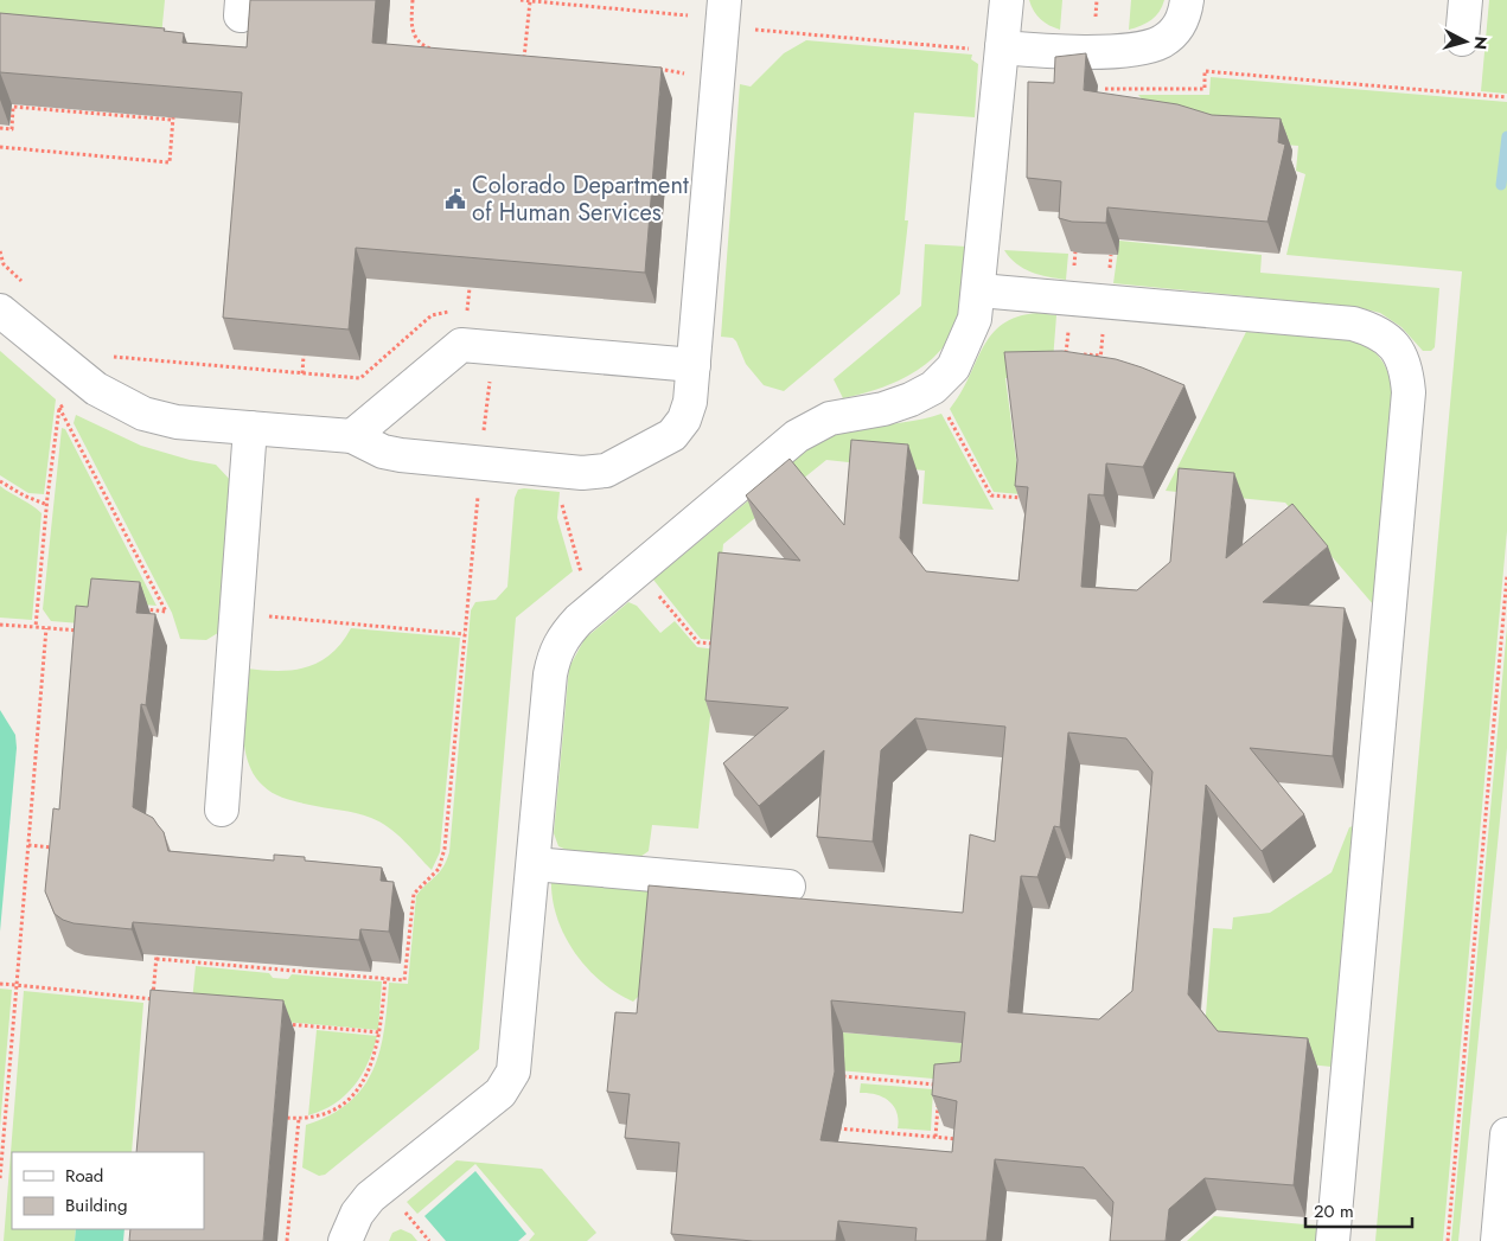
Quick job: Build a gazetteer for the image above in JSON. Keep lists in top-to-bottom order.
{
  "places": {
    "public building": ["Colorado Department of Human Services"]
  },
  "legend": ["Road", "Building"],
  "scale_bar": "20 m",
  "north": "right"
}
